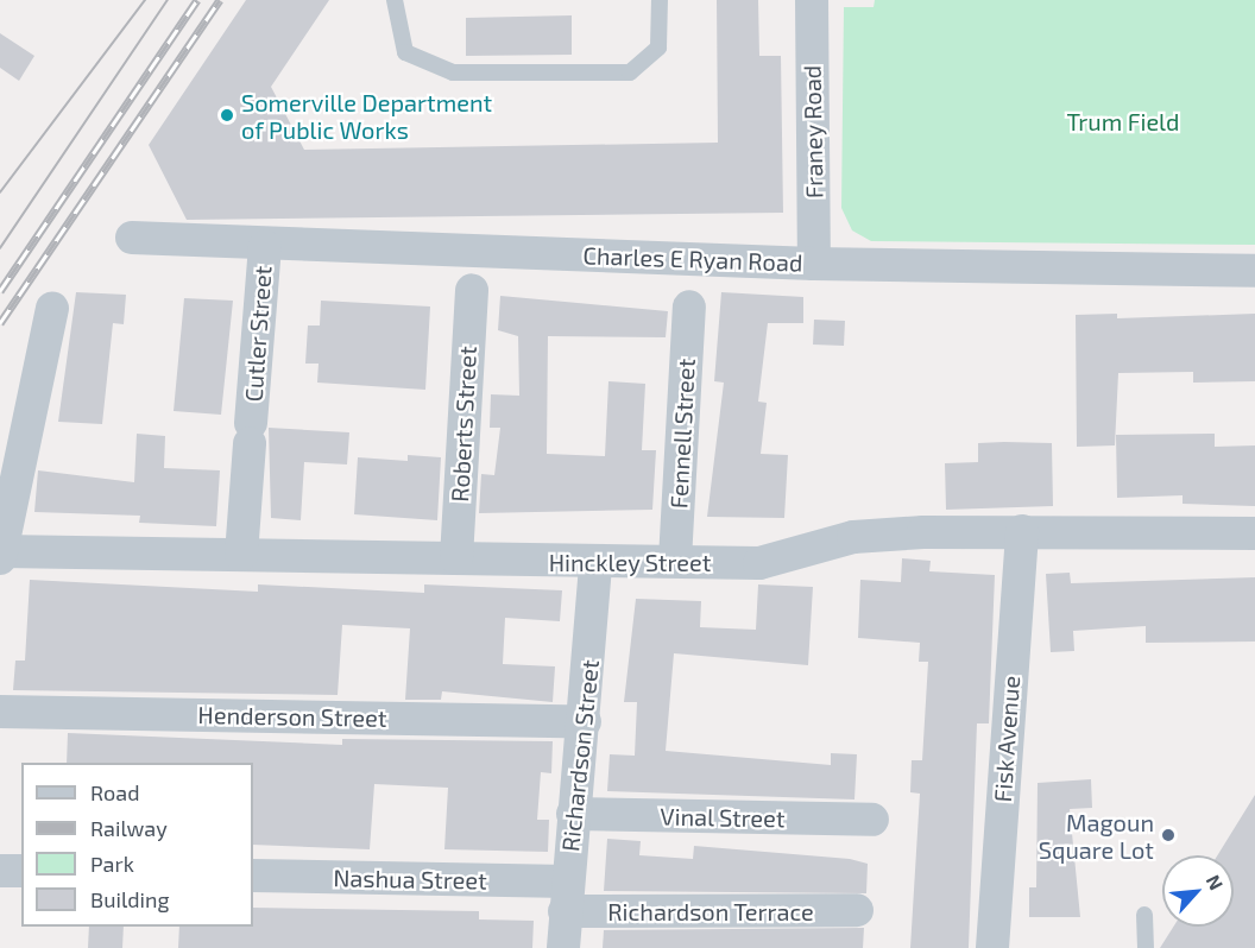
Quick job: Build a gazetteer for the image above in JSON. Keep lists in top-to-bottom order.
{
  "streets": {
    "street": [
      "Franey Road",
      "Charles E Ryan Road",
      "Cutler Street",
      "Roberts Street",
      "Fennell Street",
      "Hinckley Street",
      "Henderson Street",
      "Fisk Avenue",
      "Richardson Street",
      "Vinal Street",
      "Nashua Street",
      "Richardson Terrace"
    ]
  },
  "crossings": [
    ["Franey Road", "Charles E Ryan Road"],
    ["Charles E Ryan Road", "Cutler Street"],
    ["Cutler Street", "Hinckley Street"],
    ["Roberts Street", "Hinckley Street"],
    ["Fennell Street", "Hinckley Street"],
    ["Hinckley Street", "Fisk Avenue"],
    ["Hinckley Street", "Richardson Street"],
    ["Henderson Street", "Richardson Street"],
    ["Richardson Street", "Vinal Street"],
    ["Richardson Street", "Nashua Street"],
    ["Richardson Street", "Richardson Terrace"],
    ["Nashua Street", "Richardson Terrace"]
  ],
  "parks": ["Trum Field"],
  "places": ["Somerville Department of Public Works", "Magoun Square Lot"],
  "legend": [
    "Road",
    "Railway",
    "Park",
    "Building"
  ],
  "north": "top right"
}
